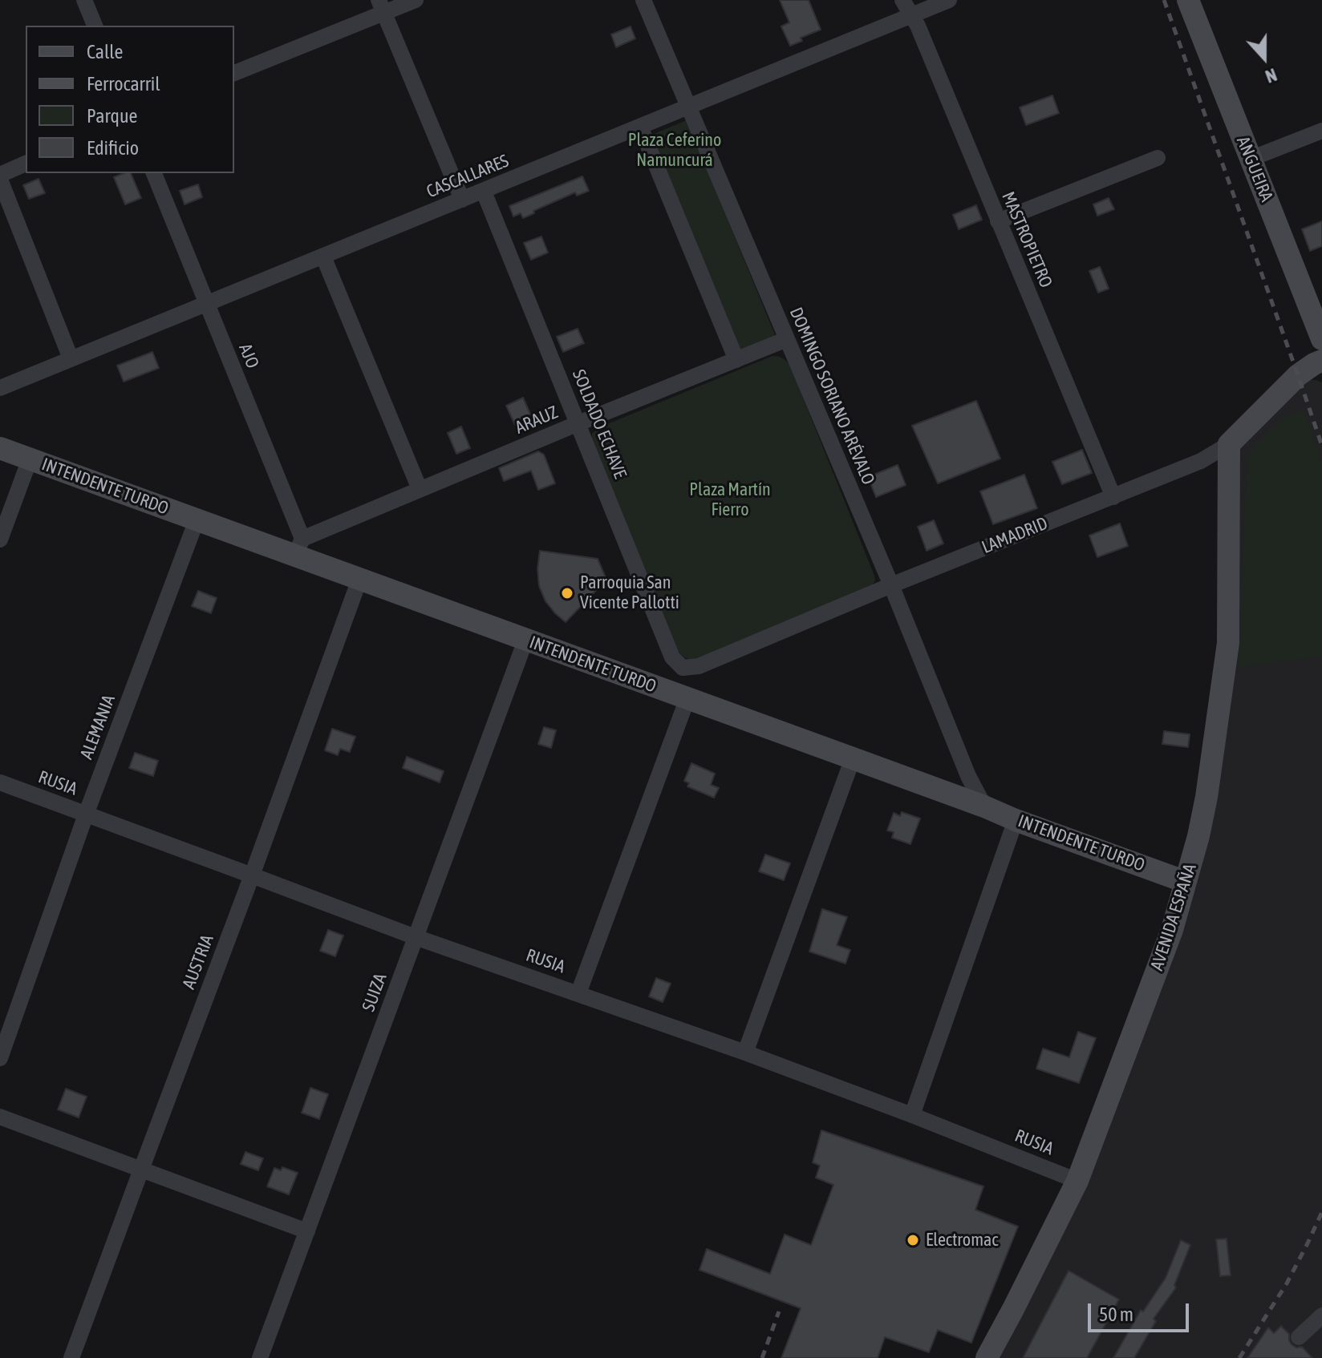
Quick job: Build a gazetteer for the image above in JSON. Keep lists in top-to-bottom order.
{
  "streets": {
    "street": [
      "ANGUEIRA",
      "CASCALLARES",
      "MASTROPIETRO",
      "AJO",
      "DOMINGO SORIANO ARÉVALO",
      "ARAUZ",
      "SOLDADO ECHAVE",
      "INTENDENTE TURDO",
      "LAMADRID",
      "ALEMANIA",
      "RUSIA",
      "AVENIDA ESPAÑA",
      "AUSTRIA",
      "SUIZA"
    ]
  },
  "crossings": [
    ["CASCALLARES", "MASTROPIETRO"],
    ["CASCALLARES", "AJO"],
    ["CASCALLARES", "DOMINGO SORIANO ARÉVALO"],
    ["CASCALLARES", "SOLDADO ECHAVE"],
    ["MASTROPIETRO", "LAMADRID"],
    ["AJO", "ARAUZ"],
    ["AJO", "INTENDENTE TURDO"],
    ["DOMINGO SORIANO ARÉVALO", "ARAUZ"],
    ["DOMINGO SORIANO ARÉVALO", "INTENDENTE TURDO"],
    ["DOMINGO SORIANO ARÉVALO", "LAMADRID"],
    ["ARAUZ", "SOLDADO ECHAVE"],
    ["ARAUZ", "INTENDENTE TURDO"],
    ["SOLDADO ECHAVE", "LAMADRID"],
    ["INTENDENTE TURDO", "ALEMANIA"],
    ["INTENDENTE TURDO", "AVENIDA ESPAÑA"],
    ["INTENDENTE TURDO", "AUSTRIA"],
    ["INTENDENTE TURDO", "SUIZA"],
    ["LAMADRID", "AVENIDA ESPAÑA"],
    ["ALEMANIA", "RUSIA"],
    ["RUSIA", "AVENIDA ESPAÑA"],
    ["RUSIA", "AUSTRIA"],
    ["RUSIA", "SUIZA"]
  ],
  "parks": ["Plaza Ceferino Namuncurá", "Plaza Martín Fierro"],
  "places": ["Parroquia San Vicente Pallotti", "Electromac"],
  "legend": [
    "Calle",
    "Ferrocarril",
    "Parque",
    "Edificio"
  ],
  "scale_bar": "50 m",
  "north": "bottom"
}
